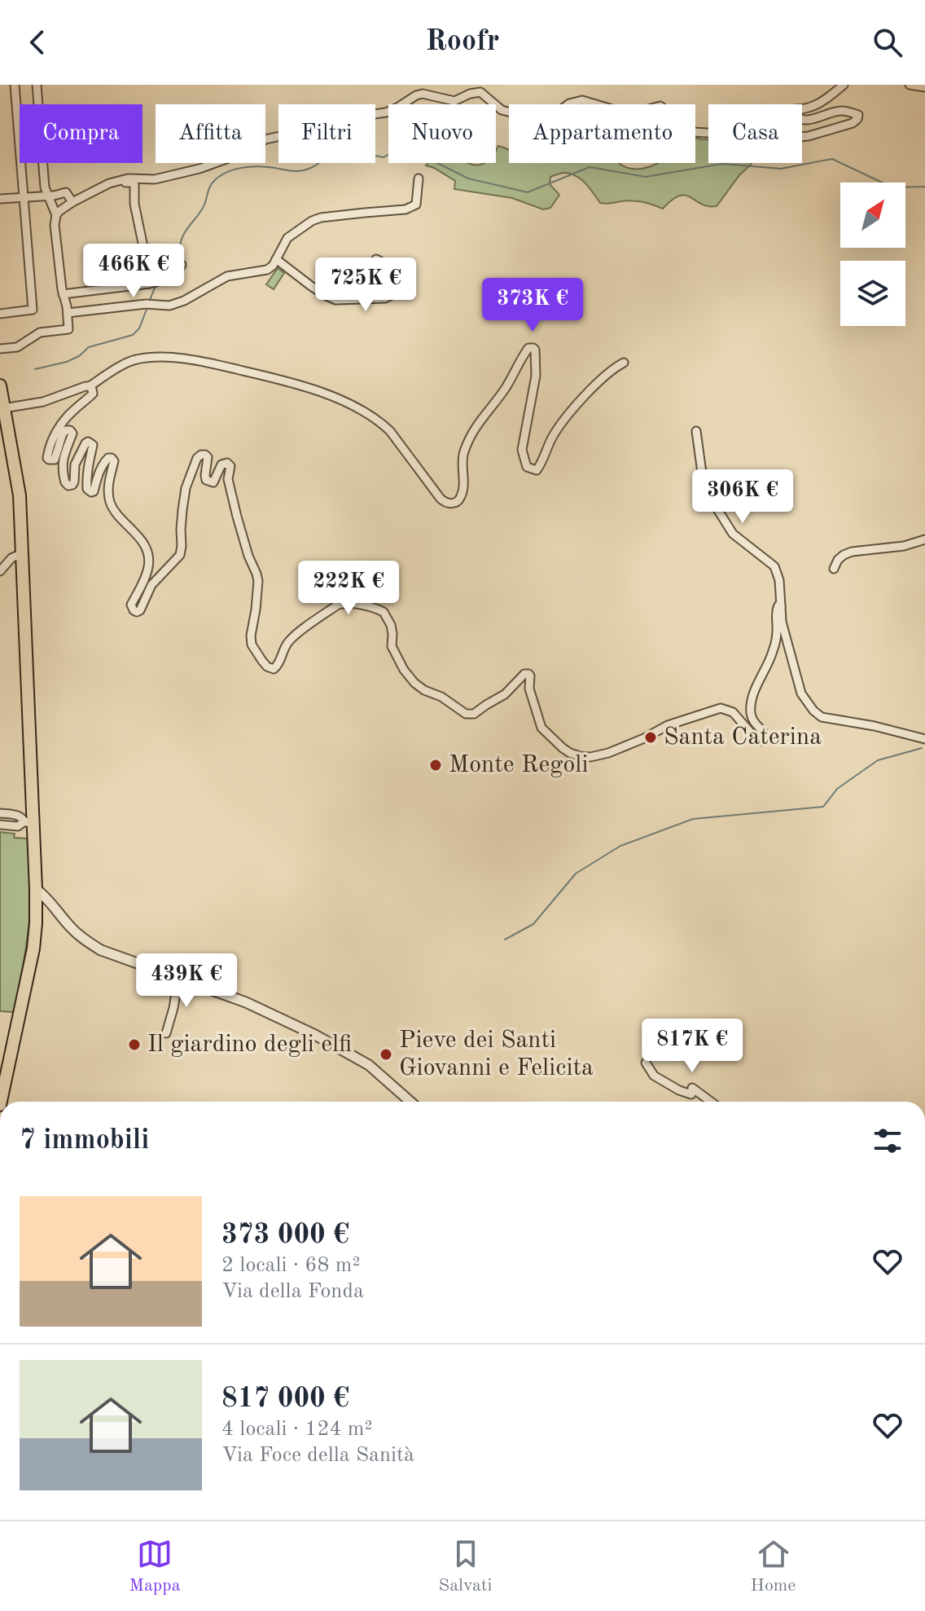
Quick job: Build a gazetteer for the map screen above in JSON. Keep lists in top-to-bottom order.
{
  "places": [
    "Santa Caterina",
    "Monte Regoli",
    "Il giardino degli elfi",
    "Pieve dei Santi Giovanni e Felicita"
  ],
  "north": "top right",
  "page": {
    "header": "Roofr",
    "chip": [
      "Compra",
      "Affitta",
      "Filtri",
      "Nuovo",
      "Appartamento",
      "Casa"
    ],
    "price": [
      "466K €",
      "725K €",
      "373K €",
      "306K €",
      "222K €",
      "439K €",
      "817K €"
    ],
    "heading": "7 immobili",
    "list": [
      {
        "name": "373 000 €",
        "note": "2 locali · 68 m² · Via della Fonda"
      },
      {
        "name": "817 000 €",
        "note": "4 locali · 124 m² · Via Foce della Sanità"
      }
    ],
    "tabs": ["Mappa", "Salvati", "Home"]
  }
}
